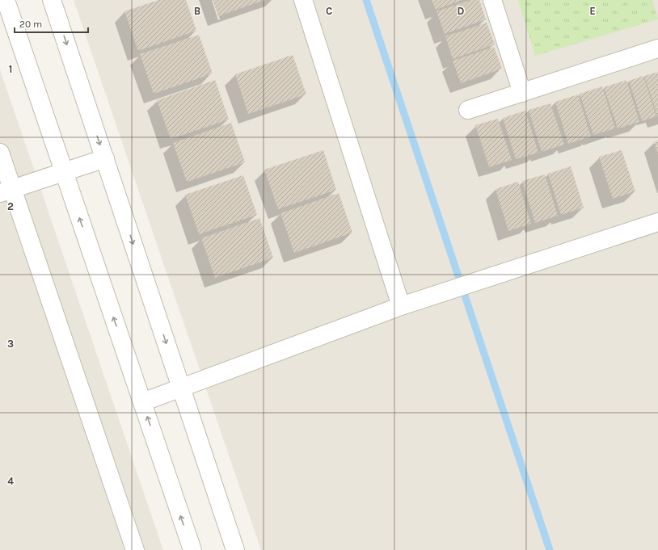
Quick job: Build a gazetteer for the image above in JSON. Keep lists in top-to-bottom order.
{
  "scale_bar": "20 m",
  "grid": {
    "columns": [
      "B",
      "C",
      "D",
      "E"
    ],
    "rows": [
      "1",
      "2",
      "3",
      "4"
    ]
  }
}
